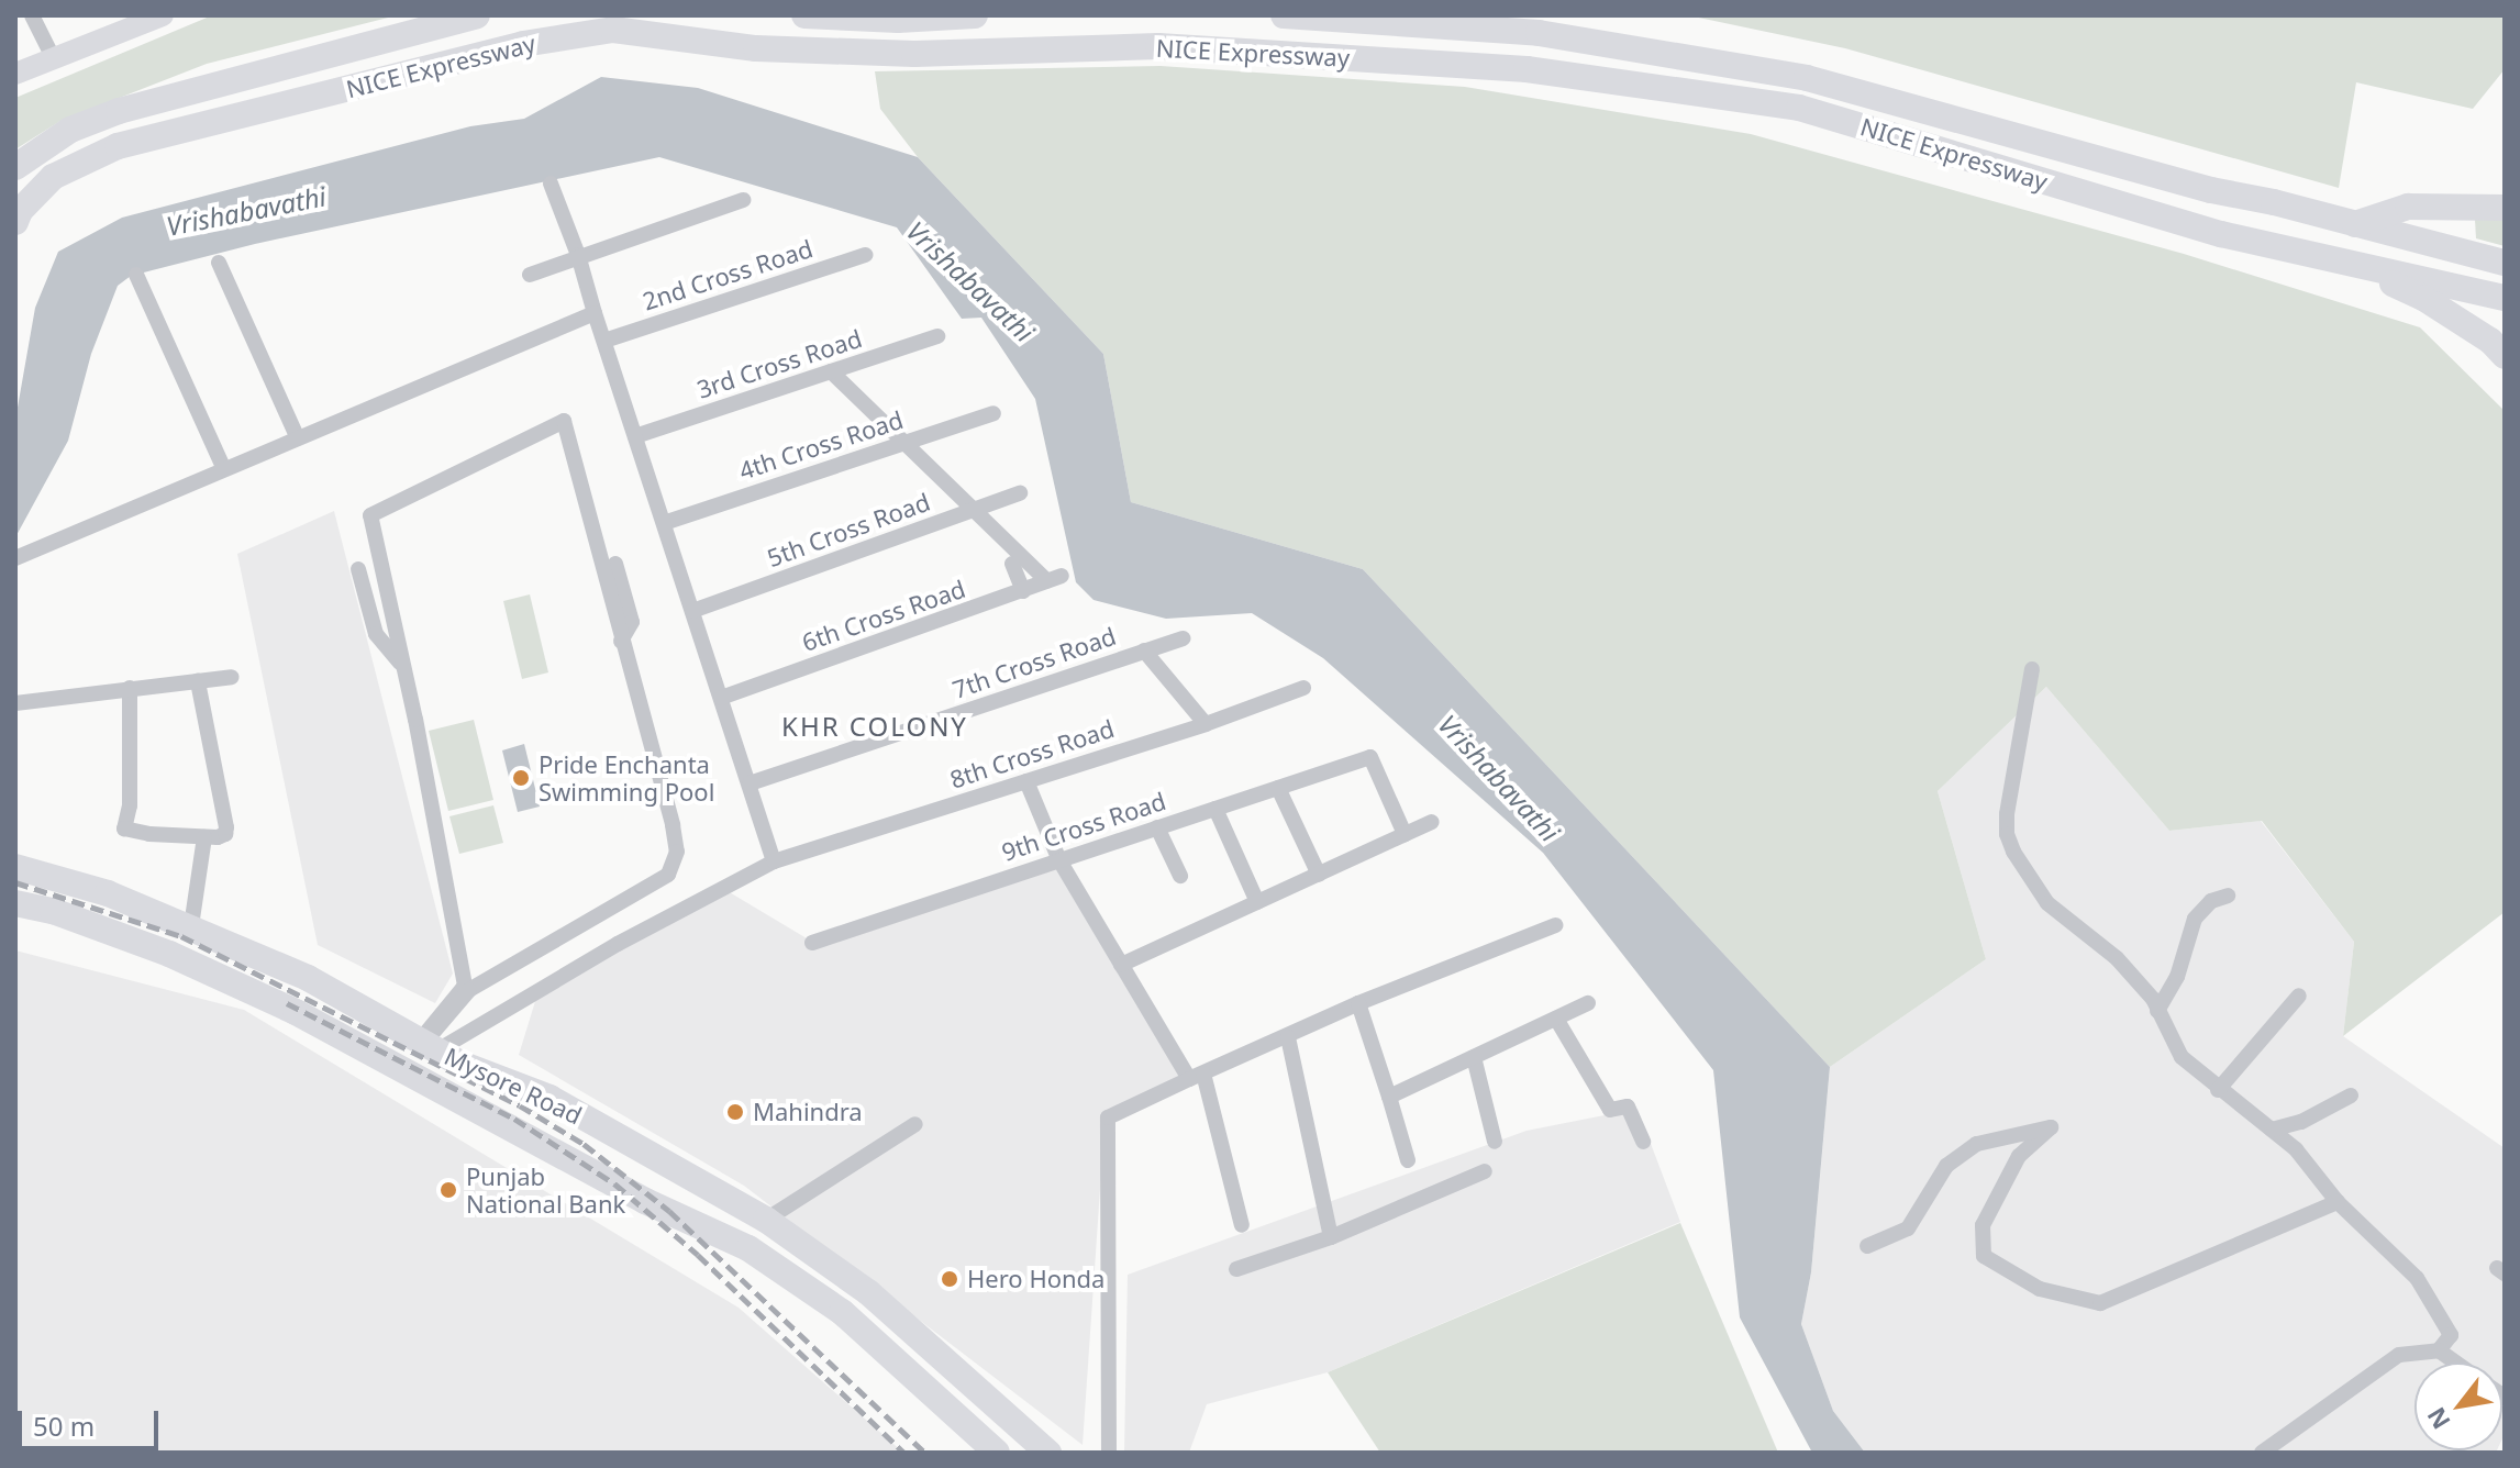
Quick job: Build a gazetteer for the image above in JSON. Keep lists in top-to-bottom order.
{
  "streets": {
    "highway": ["NICE Expressway", "Mysore Road"],
    "street": [
      "2nd Cross Road",
      "3rd Cross Road",
      "4th Cross Road",
      "5th Cross Road",
      "6th Cross Road",
      "7th Cross Road",
      "8th Cross Road",
      "9th Cross Road"
    ]
  },
  "crossings": [
    ["5th Cross Road", "6th Cross Road"],
    ["8th Cross Road", "Mysore Road"]
  ],
  "districts": ["KHR COLONY"],
  "water": ["Vrishabavathi"],
  "places": [
    "Pride Enchanta Swimming Pool",
    "Mahindra",
    "Punjab National Bank",
    "Hero Honda"
  ],
  "scale_bar": "50 m",
  "north": "bottom left"
}
